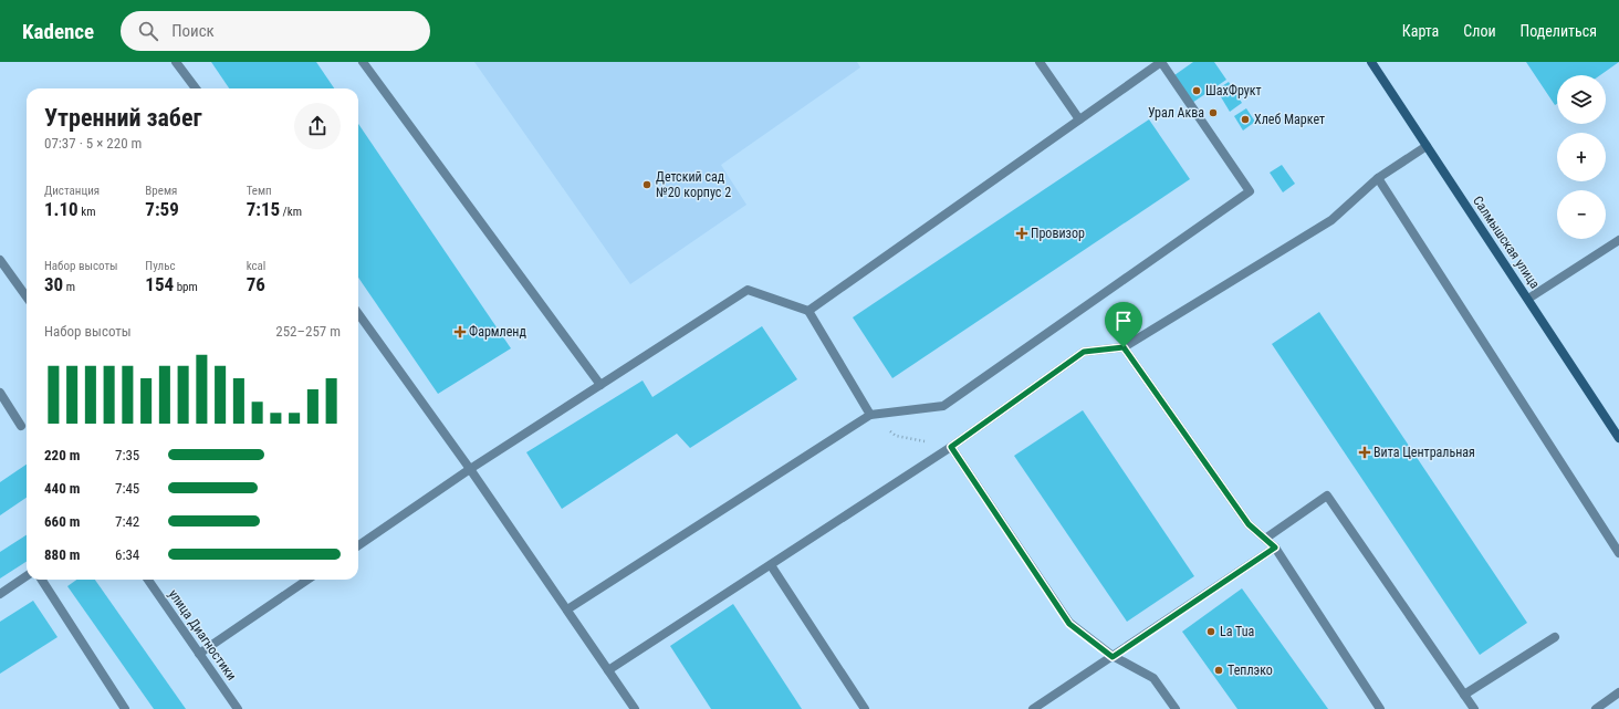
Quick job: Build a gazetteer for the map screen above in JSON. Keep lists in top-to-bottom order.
{
  "streets": {
    "main road": ["Салмышская улица"],
    "street": ["улица Диагностики"]
  },
  "places": {
    "other": [
      "ШахФрукт",
      "Урал Аква",
      "Хлеб Маркет",
      "Детский сад №20 корпус 2",
      "La Tua",
      "Теплэко"
    ],
    "health": ["Провизор", "Фармленд", "Вита Центральная"]
  },
  "page": {
    "header": "Kadence",
    "search": "Поиск",
    "nav": ["Карта", "Слои", "Поделиться"],
    "map_buttons": ["+", "−"],
    "heading": ["Утренний забег", "07:37 · 5 × 220 m"],
    "stats": [
      ["Дистанция", "1.10 km"],
      ["Время", "7:59"],
      ["Темп", "7:15 /km"],
      ["Набор высоты", "30 m"],
      ["Пульс", "154 bpm"],
      ["kcal", "76"]
    ],
    "chart": ["Набор высоты", "252–257 m"],
    "list": [
      {
        "name": "220 m",
        "note": "7:35"
      },
      {
        "name": "440 m",
        "note": "7:45"
      },
      {
        "name": "660 m",
        "note": "7:42"
      },
      {
        "name": "880 m",
        "note": "6:34"
      }
    ]
  }
}
